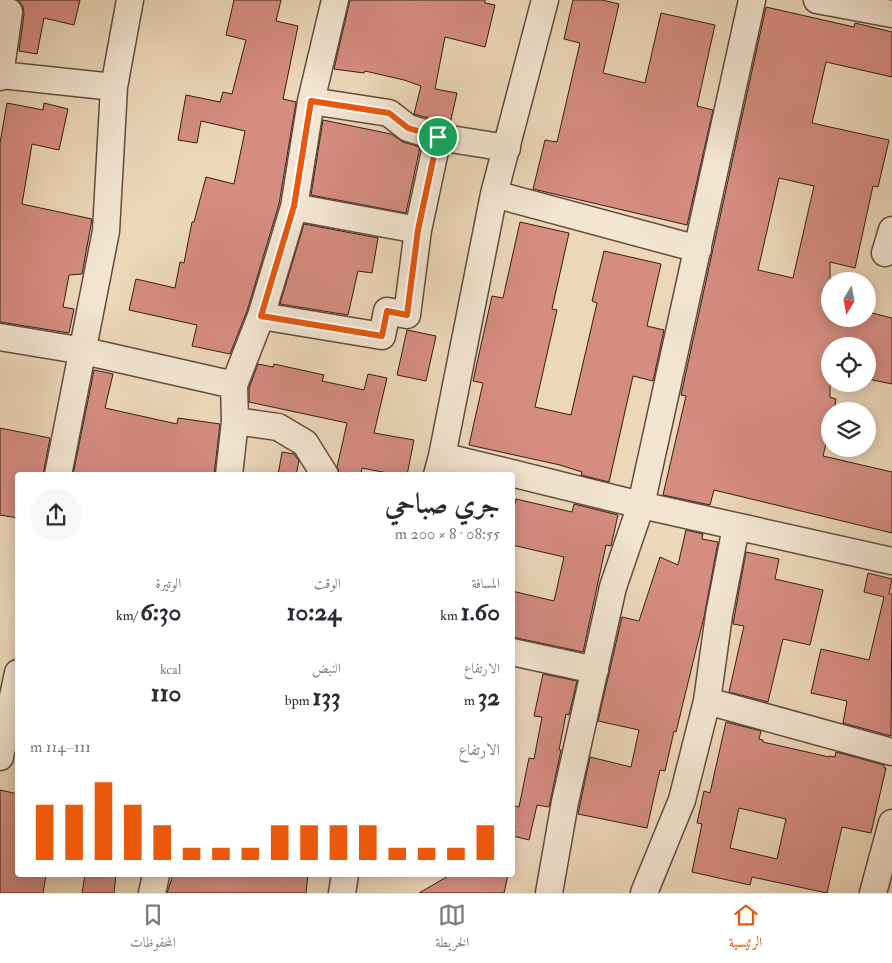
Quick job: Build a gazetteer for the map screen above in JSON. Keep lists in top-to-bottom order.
{
  "north": "bottom",
  "page": {
    "heading": ["جري صباحي", "08:55 · 8 × 200 m"],
    "stats": [
      ["المسافة", "1.60 km"],
      ["الوقت", "10:24"],
      ["الوتيرة", "6:30 /km"],
      ["الارتفاع", "32 m"],
      ["النبض", "133 bpm"],
      ["kcal", "110"]
    ],
    "chart": ["الارتفاع", "111–114 m"],
    "tabs": ["الرئيسية", "الخريطة", "المحفوظات"]
  }
}
